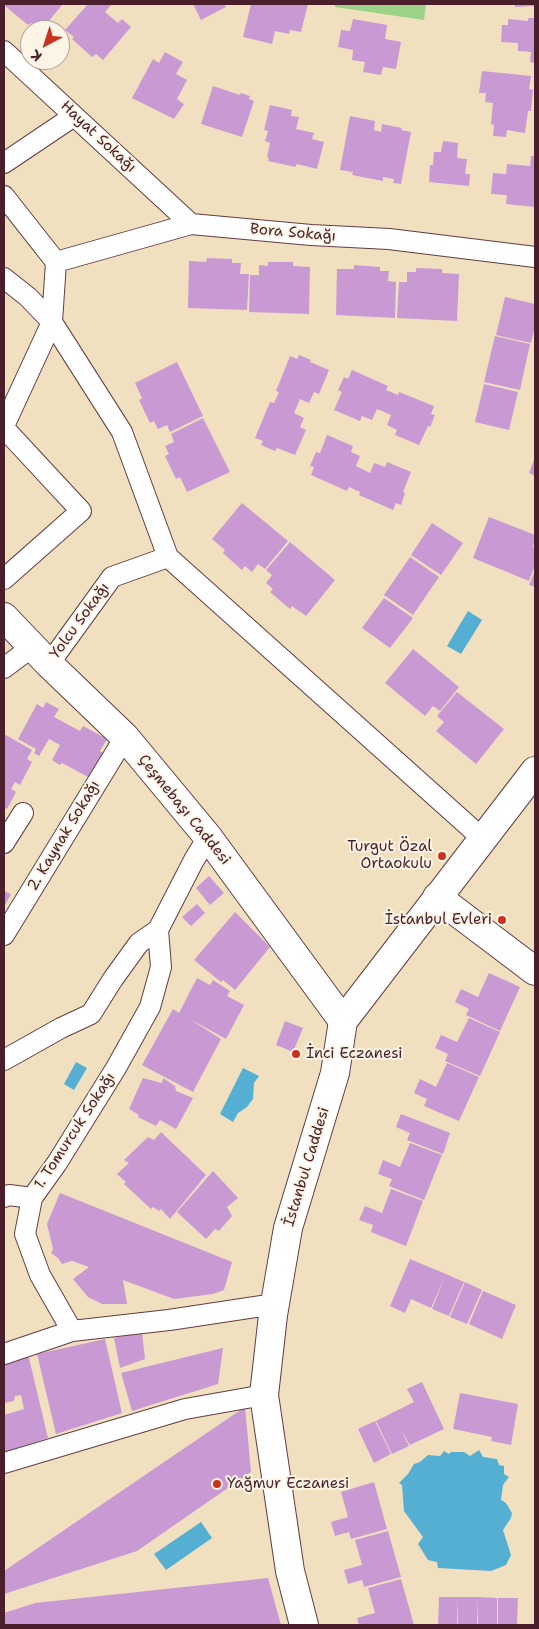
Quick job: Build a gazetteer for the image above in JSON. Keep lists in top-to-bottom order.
{
  "streets": {
    "main road": ["Çeşmebaşı Caddesi", "İstanbul Caddesi"],
    "street": [
      "Hayat Sokağı",
      "Bora Sokağı",
      "Yolcu Sokağı",
      "2. Kaynak Sokağı",
      "1. Tomurcuk Sokağı"
    ]
  },
  "crossings": [
    ["Hayat Sokağı", "Bora Sokağı"],
    ["Yolcu Sokağı", "Çeşmebaşı Caddesi"],
    ["Çeşmebaşı Caddesi", "2. Kaynak Sokağı"],
    ["Çeşmebaşı Caddesi", "İstanbul Caddesi"]
  ],
  "places": [
    "Turgut Özal Ortaokulu",
    "İstanbul Evleri",
    "İnci Eczanesi",
    "Yağmur Eczanesi"
  ],
  "north": "bottom left"
}
